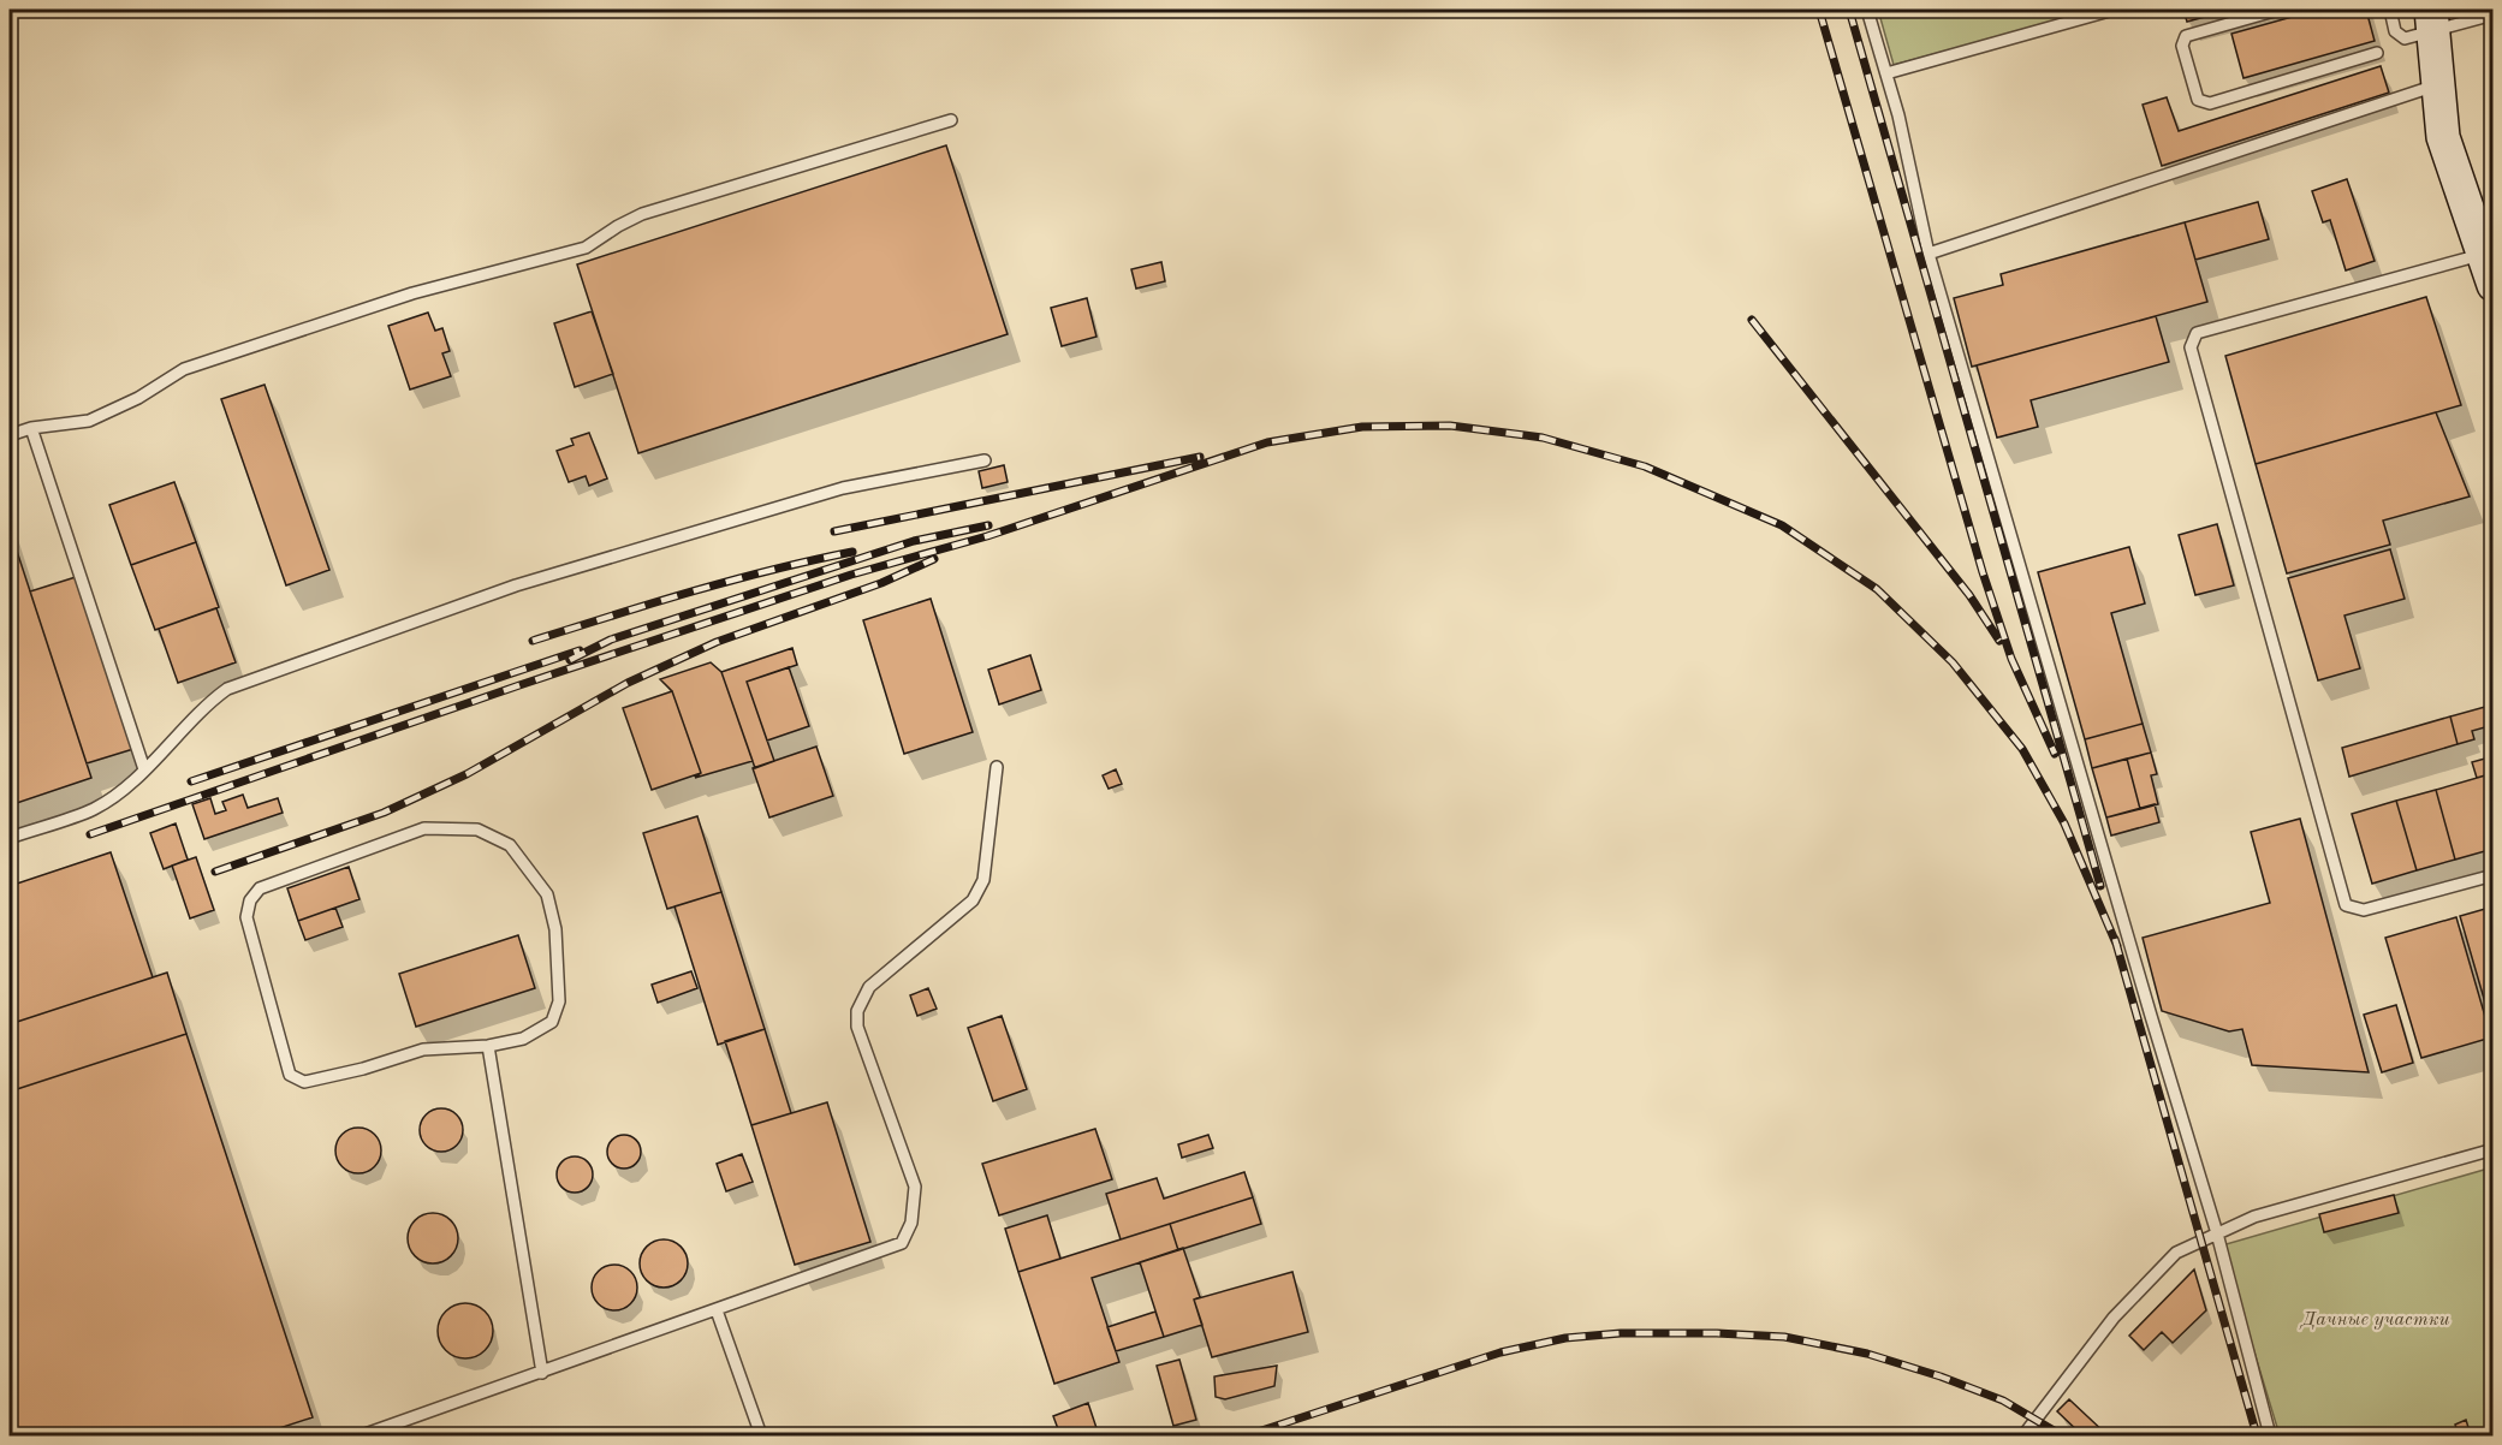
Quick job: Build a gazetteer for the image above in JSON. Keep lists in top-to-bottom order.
{
  "parks": ["Дачные участки"]
}
